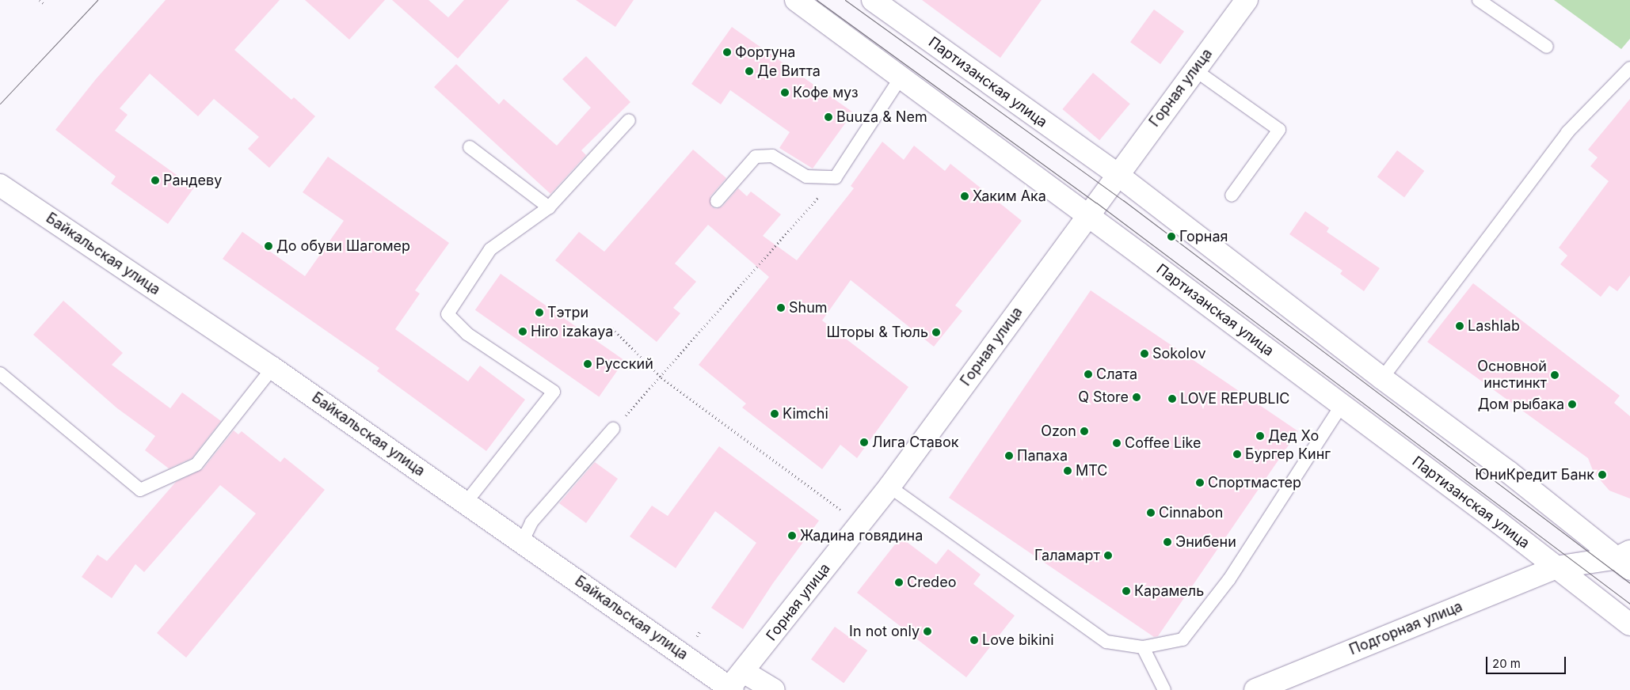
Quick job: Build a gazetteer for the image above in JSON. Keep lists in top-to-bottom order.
{
  "streets": {
    "street": [
      "Партизанская улица",
      "Горная улица",
      "Байкальская улица",
      "Подгорная улица"
    ]
  },
  "crossings": [
    ["Партизанская улица", "Горная улица"],
    ["Партизанская улица", "Подгорная улица"],
    ["Горная улица", "Байкальская улица"]
  ],
  "places": [
    "Фортуна",
    "Де Витта",
    "Кофе муз",
    "Buuza & Nem",
    "Рандеву",
    "Хаким Ака",
    "Горная",
    "До обуви Шагомер",
    "Shum",
    "Тэтри",
    "Lashlab",
    "Hiro izakaya",
    "Шторы & Тюль",
    "Sokolov",
    "Русский",
    "Слата",
    "Основной инстинкт",
    "Q Store",
    "LOVE REPUBLIC",
    "Дом рыбака",
    "Kimchi",
    "Ozon",
    "Дед Хо",
    "Лига Ставок",
    "Coffee Like",
    "Бургер Кинг",
    "Папаха",
    "МТС",
    "ЮниКредит Банк",
    "Спортмастер",
    "Cinnabon",
    "Жадина говядина",
    "Энибени",
    "Галамарт",
    "Credeo",
    "Карамель",
    "In not only",
    "Love bikini"
  ],
  "scale_bar": "20 m"
}
